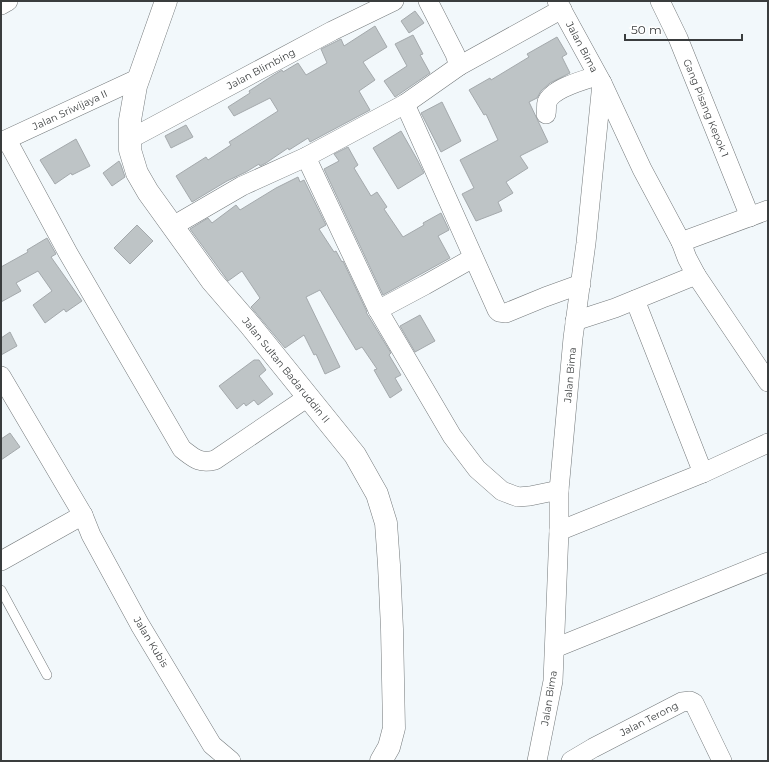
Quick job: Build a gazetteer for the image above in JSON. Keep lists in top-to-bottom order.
{
  "streets": {
    "street": [
      "Jalan Bima",
      "Jalan Blimbing",
      "Gang Pisang Kepok 1",
      "Jalan Sriwijaya II",
      "Jalan Sultan Badaruddin II",
      "Jalan Kubis",
      "Jalan Terong"
    ]
  },
  "crossings": [
    ["Jalan Blimbing", "Jalan Sultan Badaruddin II"],
    ["Jalan Sriwijaya II", "Jalan Sultan Badaruddin II"]
  ],
  "scale_bar": "50 m"
}
